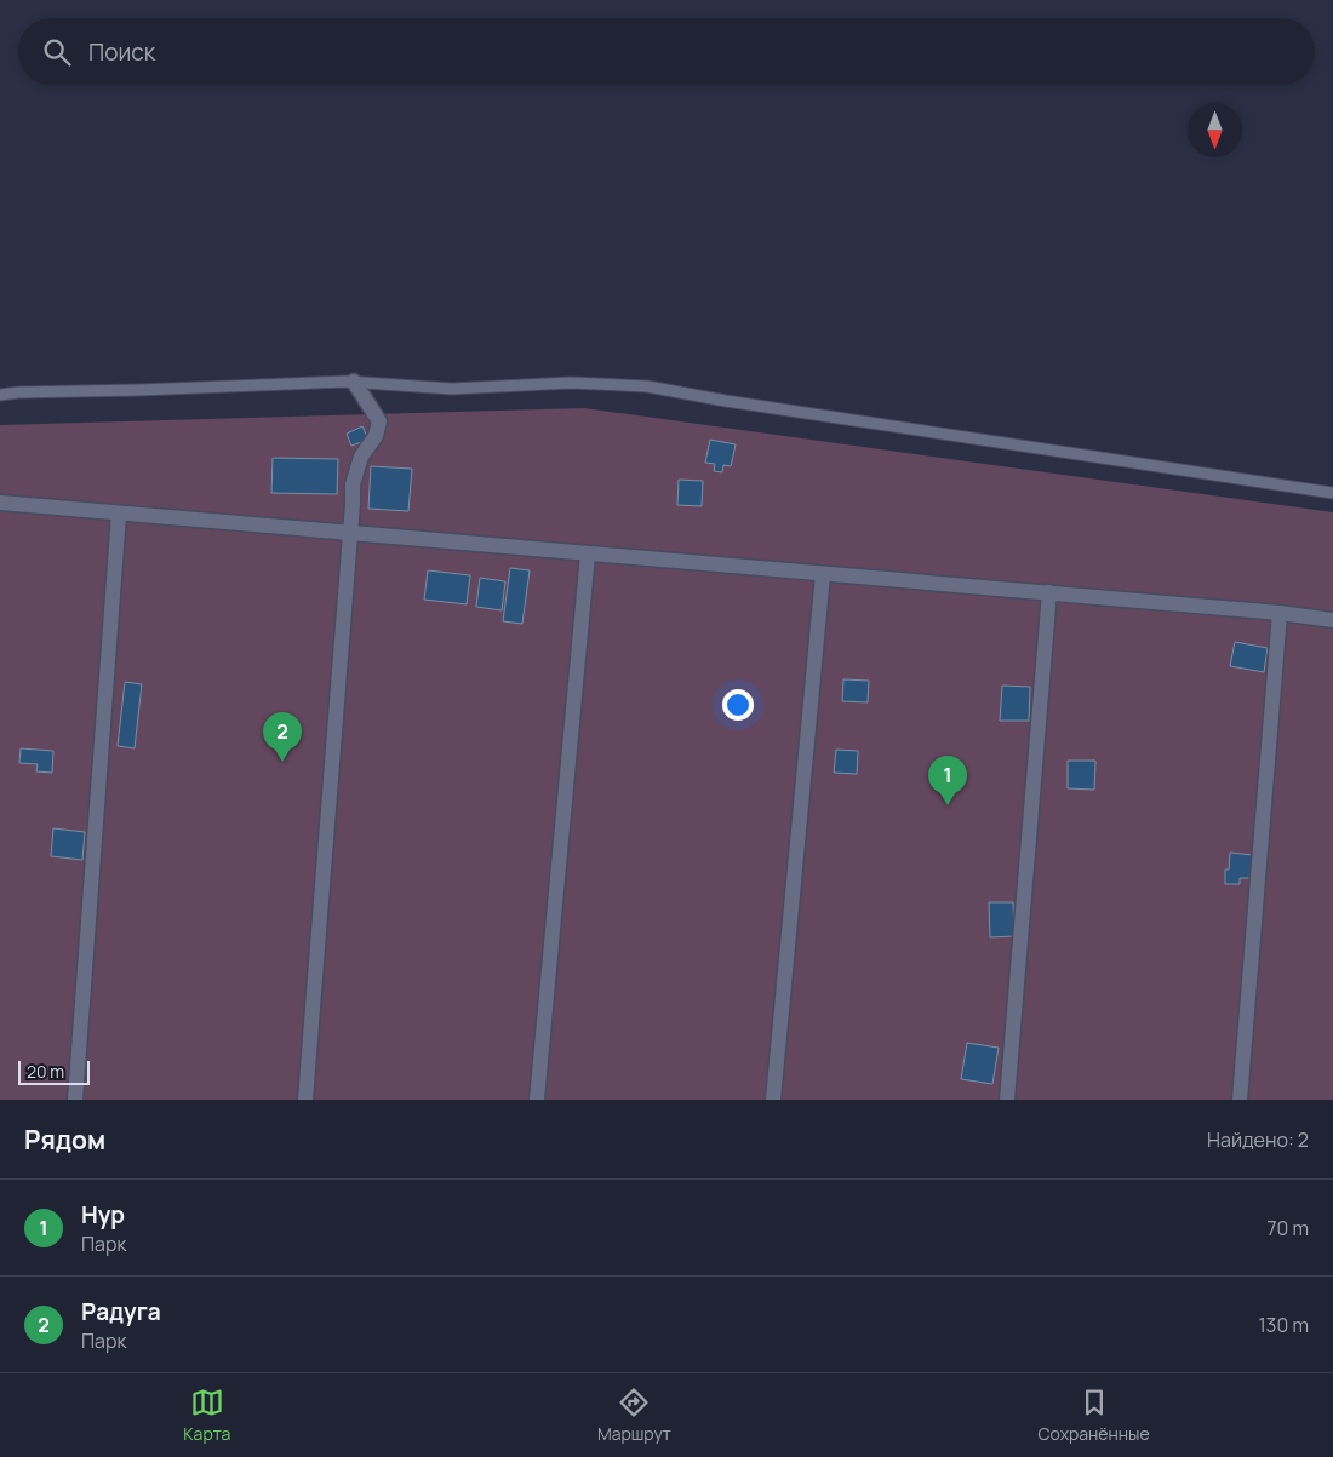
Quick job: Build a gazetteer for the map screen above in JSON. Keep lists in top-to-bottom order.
{
  "scale_bar": "20 m",
  "north": "bottom",
  "page": {
    "search": "Поиск",
    "pins": ["2", "1"],
    "scale": "20 m",
    "heading": ["Рядом", "Найдено: 2"],
    "list": [
      {
        "mark": "1",
        "name": "Нур",
        "note": "Парк",
        "value": "70 m"
      },
      {
        "mark": "2",
        "name": "Радуга",
        "note": "Парк",
        "value": "130 m"
      }
    ],
    "nav": ["Карта", "Маршрут", "Сохранённые"]
  }
}
